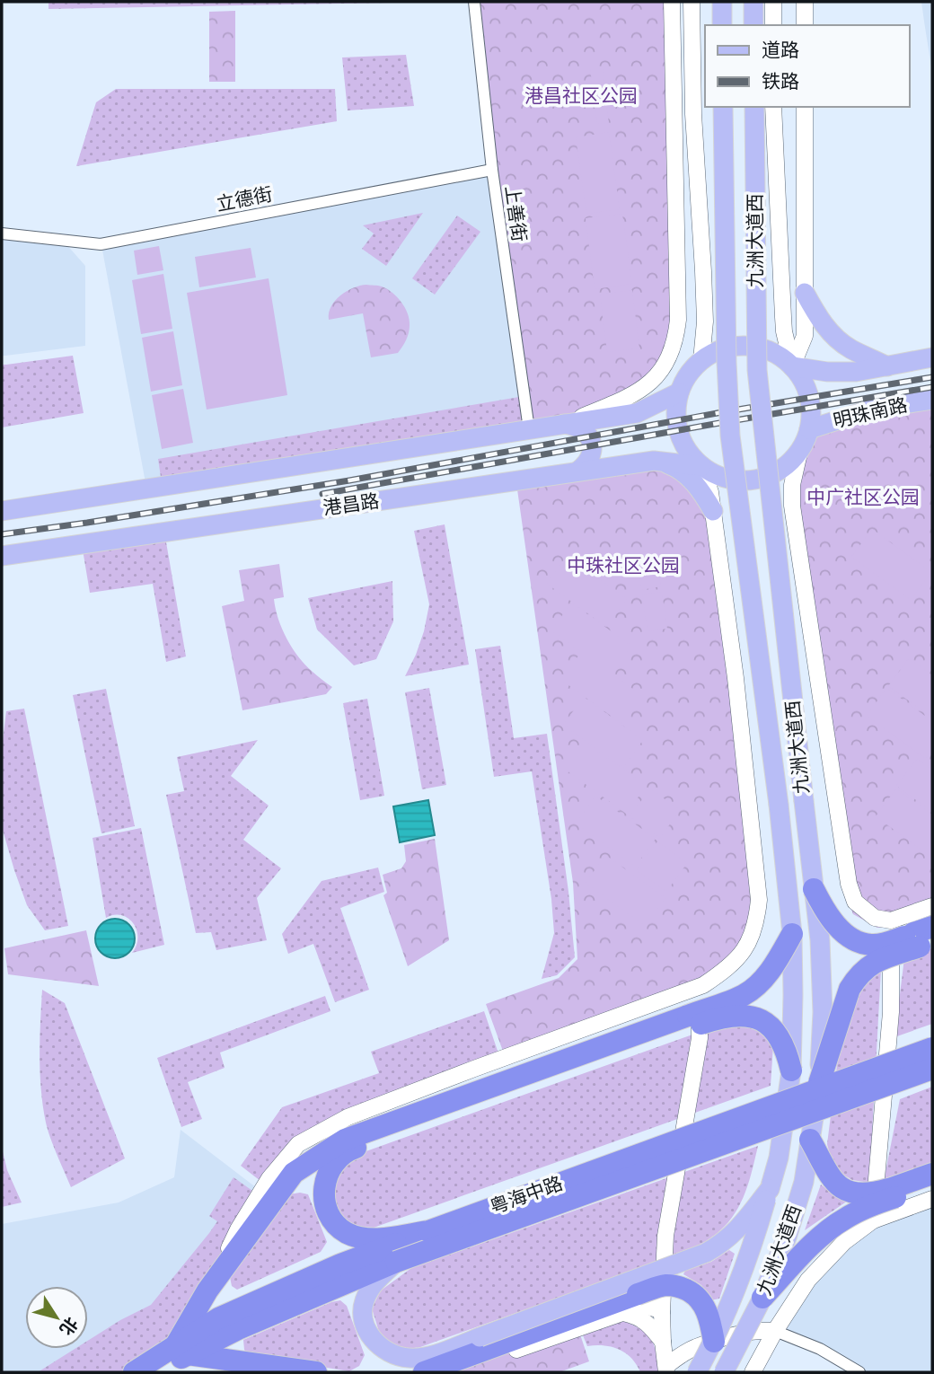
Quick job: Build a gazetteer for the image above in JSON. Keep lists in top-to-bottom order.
{
  "streets": {
    "highway": ["粤海中路"],
    "main road": ["九洲大道西", "明珠南路", "港昌路"],
    "street": ["立德街", "上善街"]
  },
  "crossings": [
    ["立德街", "上善街"],
    ["明珠南路", "港昌路"]
  ],
  "parks": ["港昌社区公园", "中广社区公园", "中珠社区公园"],
  "legend": ["道路", "铁路"],
  "north": "bottom right"
}
